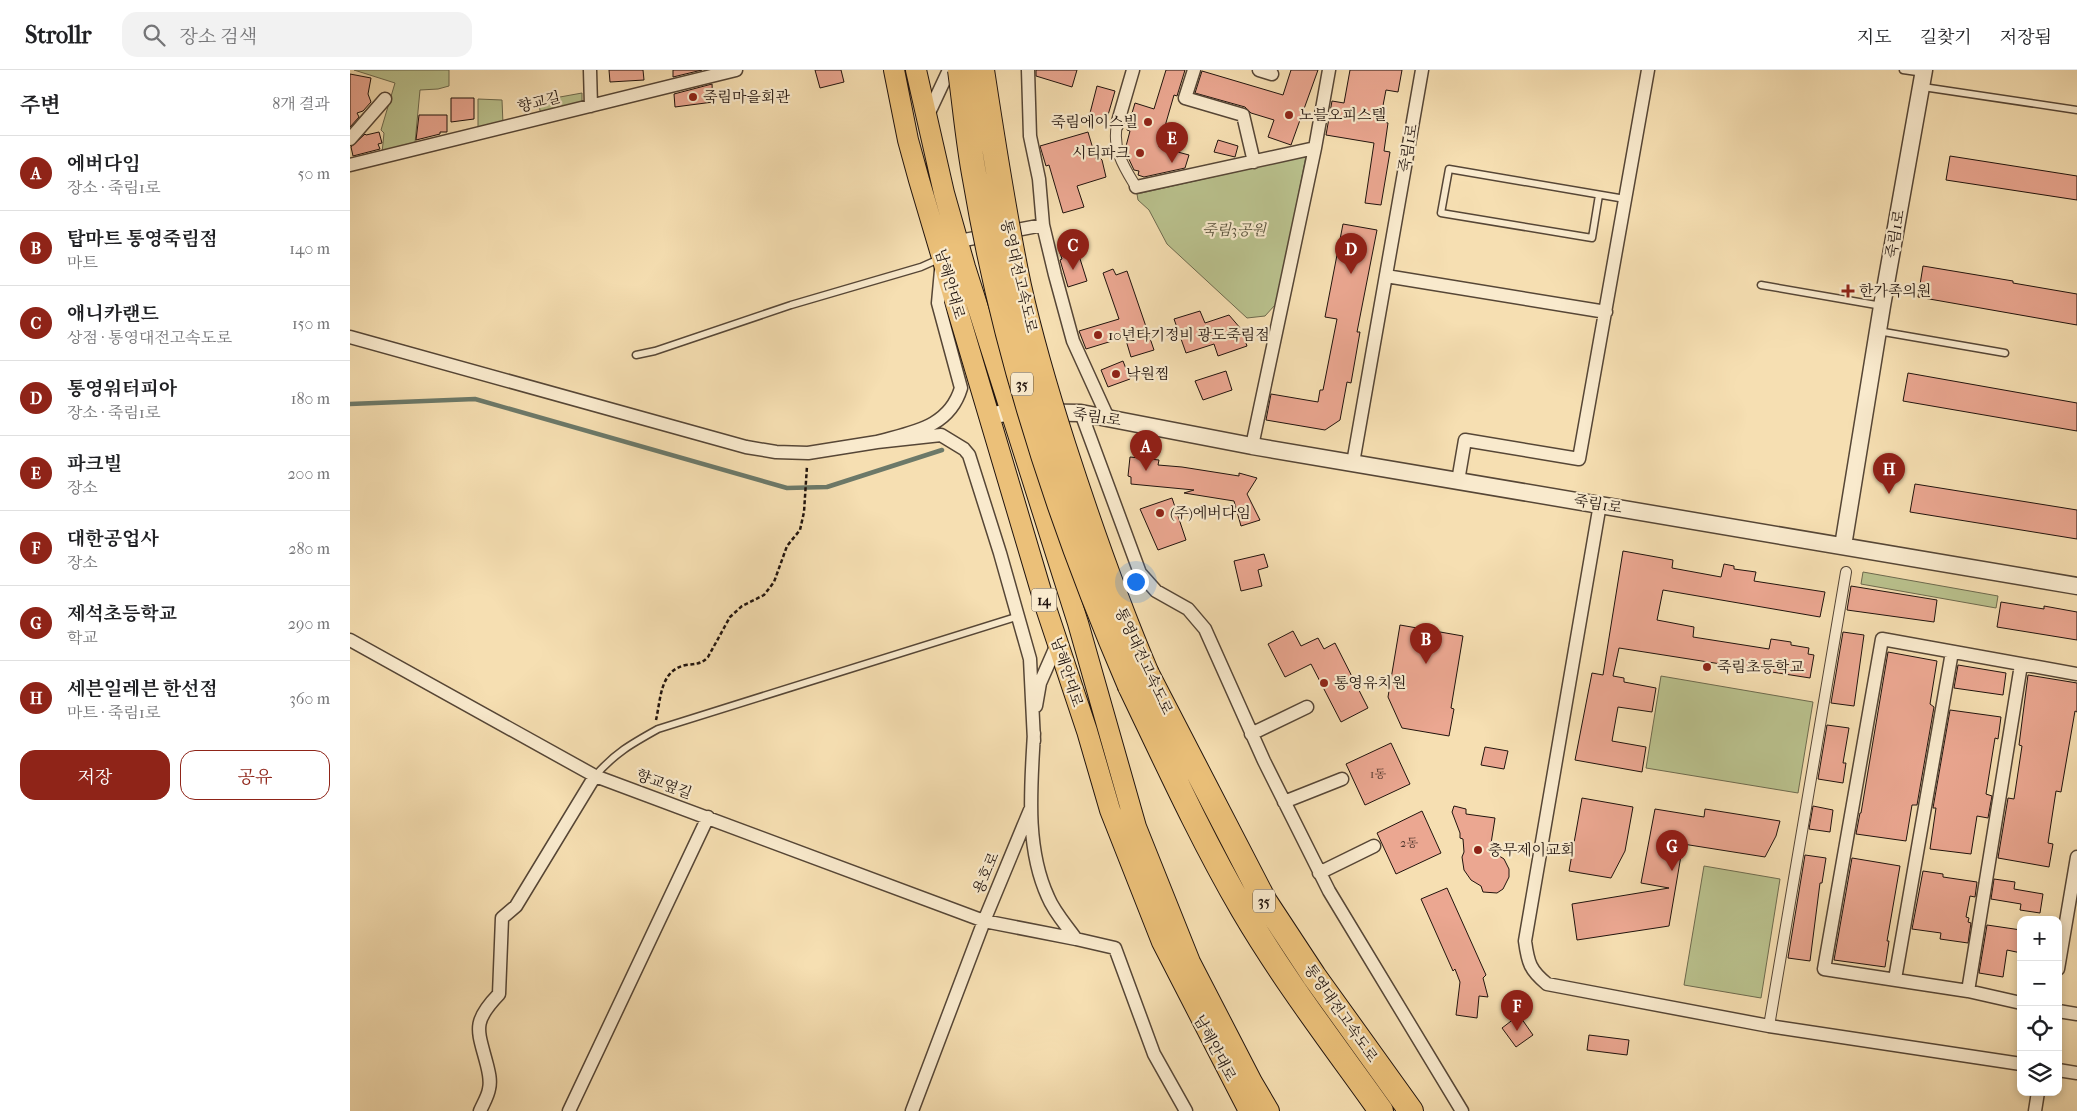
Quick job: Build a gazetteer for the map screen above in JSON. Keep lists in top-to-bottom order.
{
  "streets": {
    "highway": ["통영대전고속도로", "35"],
    "main road": ["남해안대로", "14"],
    "street": [
      "향교길",
      "죽림1로",
      "향교옆길",
      "용호로"
    ]
  },
  "crossings": [
    ["죽림1로", "남해안대로"],
    ["남해안대로", "용호로"],
    ["향교옆길", "용호로"]
  ],
  "parks": ["죽림3공원"],
  "places": {
    "other": [
      "죽림마을회관",
      "노블오피스텔",
      "죽림에이스빌",
      "시티파크",
      "10년타기정비 광도죽림점",
      "낙원찜",
      "(주)에버다임",
      "죽림초등학교",
      "통영유치원",
      "충무제이교회"
    ],
    "health": ["한가족의원"]
  },
  "house_numbers": ["1동", "2동"],
  "page": {
    "header": "Strollr",
    "search": "장소 검색",
    "nav": ["지도", "길찾기", "저장됨"],
    "heading": ["주변", "8개 결과"],
    "pins": [
      "E",
      "C",
      "D",
      "A",
      "H",
      "B",
      "G",
      "F"
    ],
    "list": [
      {
        "mark": "A",
        "name": "에버다임",
        "note": "장소 · 죽림1로",
        "value": "50 m"
      },
      {
        "mark": "B",
        "name": "탑마트 통영죽림점",
        "note": "마트",
        "value": "140 m"
      },
      {
        "mark": "C",
        "name": "애니카랜드",
        "note": "상점 · 통영대전고속도로",
        "value": "150 m"
      },
      {
        "mark": "D",
        "name": "통영워터피아",
        "note": "장소 · 죽림1로",
        "value": "180 m"
      },
      {
        "mark": "E",
        "name": "파크빌",
        "note": "장소",
        "value": "200 m"
      },
      {
        "mark": "F",
        "name": "대한공업사",
        "note": "장소",
        "value": "280 m"
      },
      {
        "mark": "G",
        "name": "제석초등학교",
        "note": "학교",
        "value": "290 m"
      },
      {
        "mark": "H",
        "name": "세븐일레븐 한선점",
        "note": "마트 · 죽림1로",
        "value": "360 m"
      }
    ],
    "buttons": ["저장", "공유"],
    "map_buttons": ["+", "−"]
  }
}
